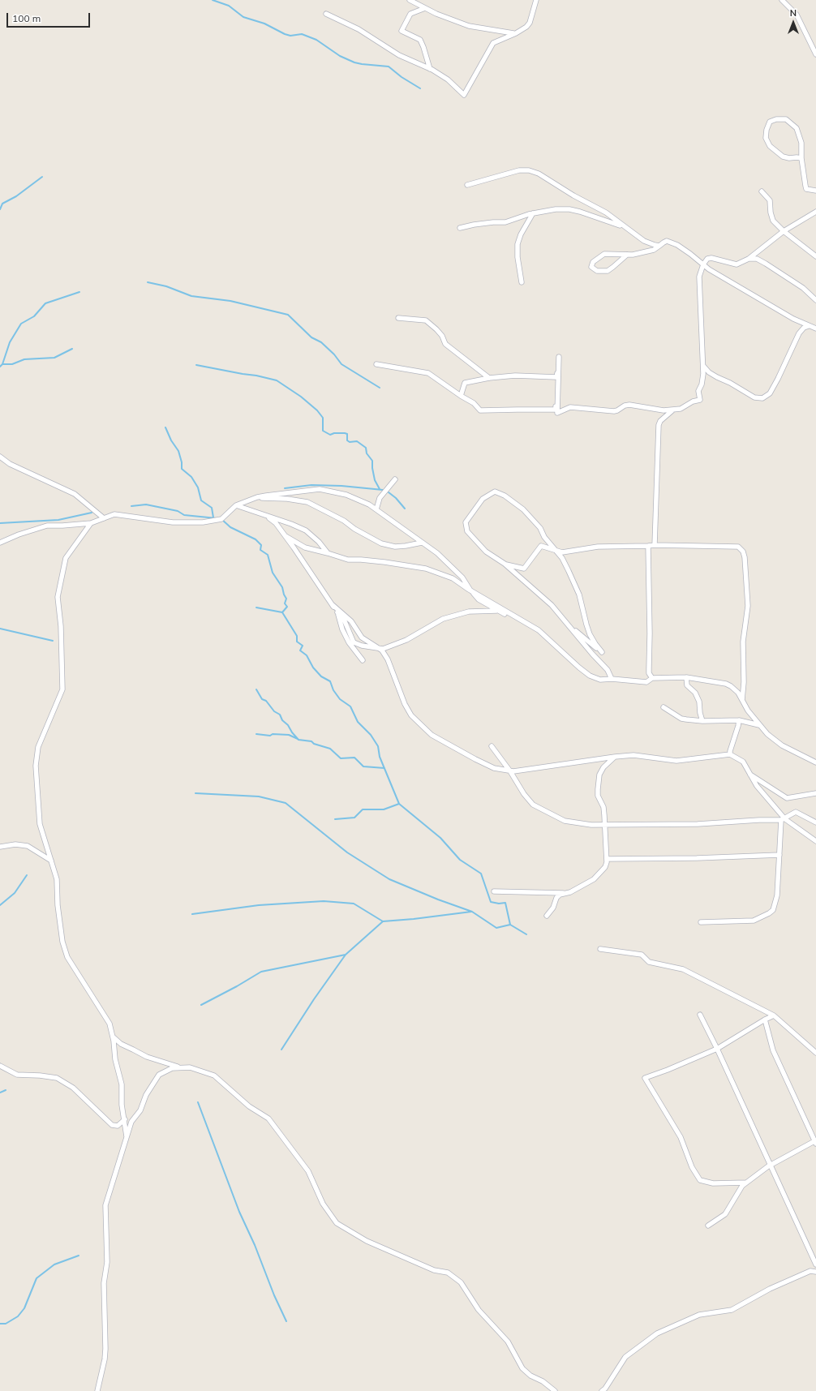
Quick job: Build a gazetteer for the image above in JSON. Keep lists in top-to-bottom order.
{
  "scale_bar": "100 m",
  "north": "top"
}
